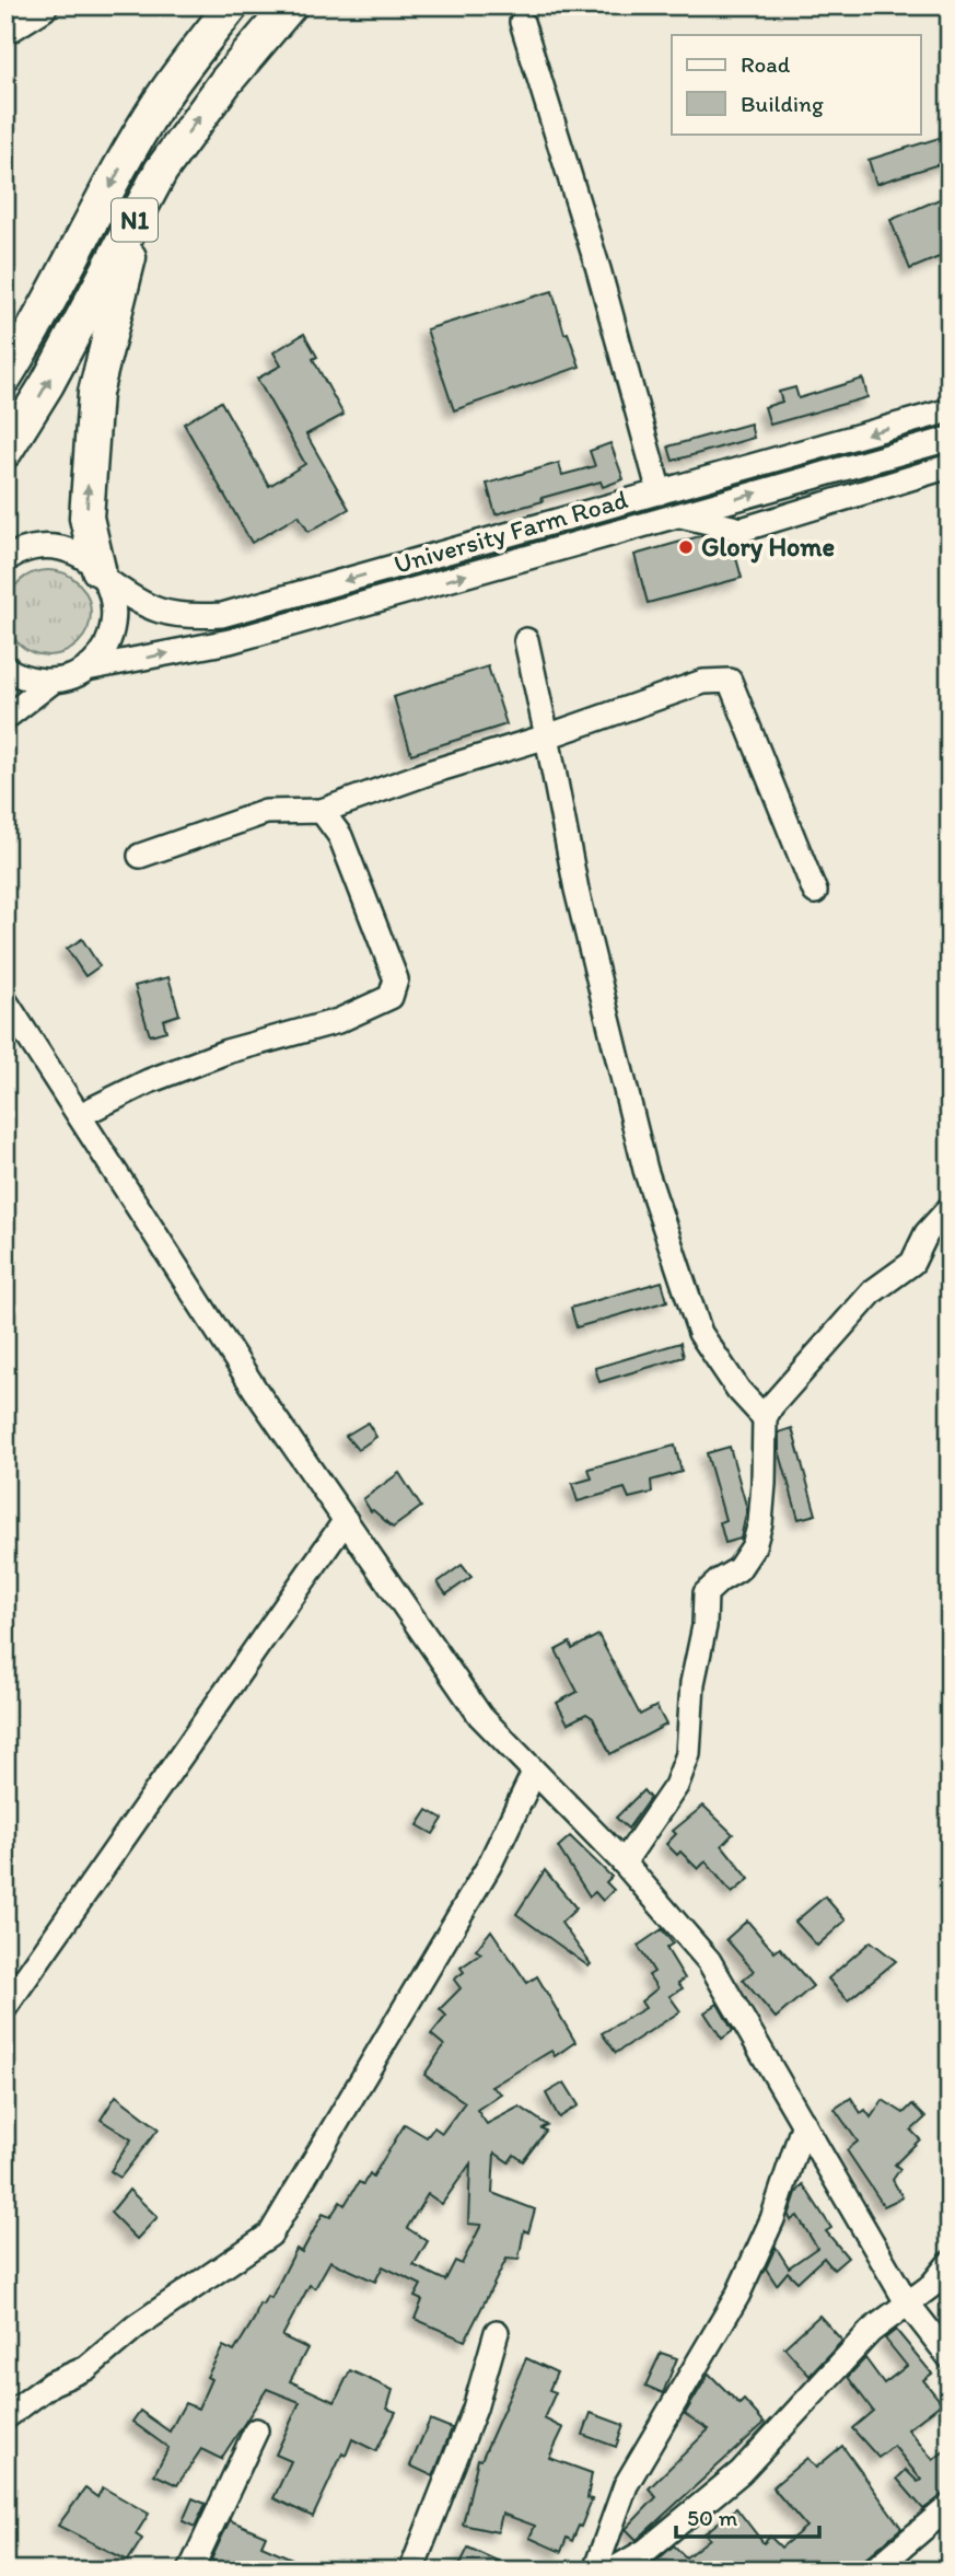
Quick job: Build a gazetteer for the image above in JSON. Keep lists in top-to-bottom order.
{
  "streets": {
    "highway": ["N1"],
    "street": ["University Farm Road"]
  },
  "places": ["Glory Home"],
  "legend": ["Road", "Building"],
  "scale_bar": "50 m"
}
